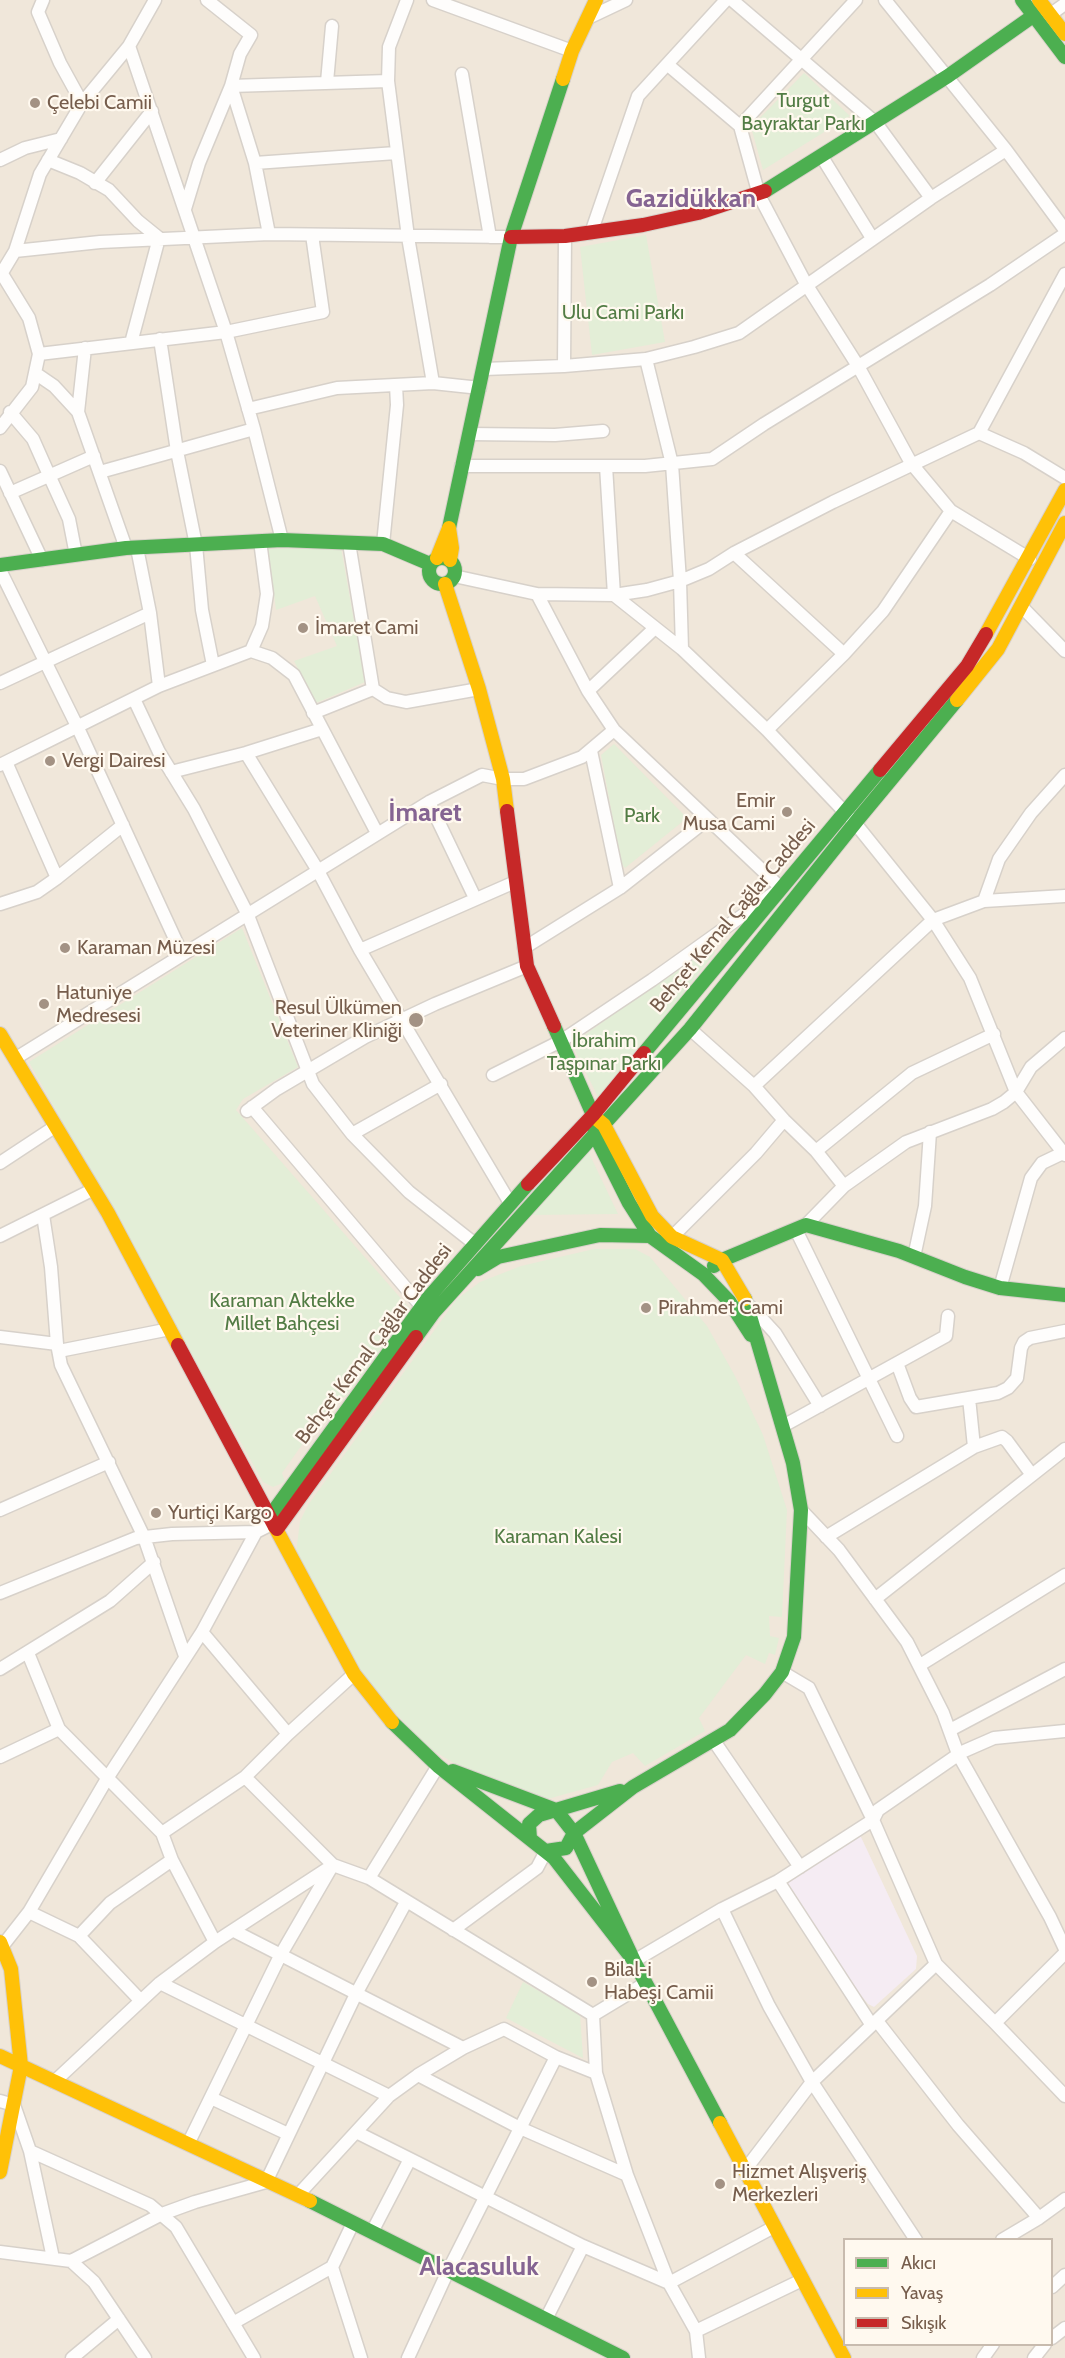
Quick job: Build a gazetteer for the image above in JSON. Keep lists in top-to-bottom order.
{
  "streets": {
    "main road": ["Behçet Kemal Çağlar Caddesi"]
  },
  "districts": ["Gazidükkan", "İmaret", "Alacasuluk"],
  "parks": [
    "Turgut Bayraktar Parkı",
    "Ulu Cami Parkı",
    "Park",
    "İbrahim Taşpınar Parkı",
    "Karaman Aktekke Millet Bahçesi",
    "Karaman Kalesi"
  ],
  "places": [
    "Çelebi Camii",
    "İmaret Cami",
    "Vergi Dairesi",
    "Emir Musa Cami",
    "Karaman Müzesi",
    "Hatuniye Medresesi",
    "Resul Ülkümen Veteriner Kliniği",
    "Pirahmet Cami",
    "Yurtiçi Kargo",
    "Bilal-i Habeşi Camii",
    "Hizmet Alışveriş Merkezleri"
  ],
  "legend": ["Akıcı", "Yavaş", "Sıkışık"]
}
